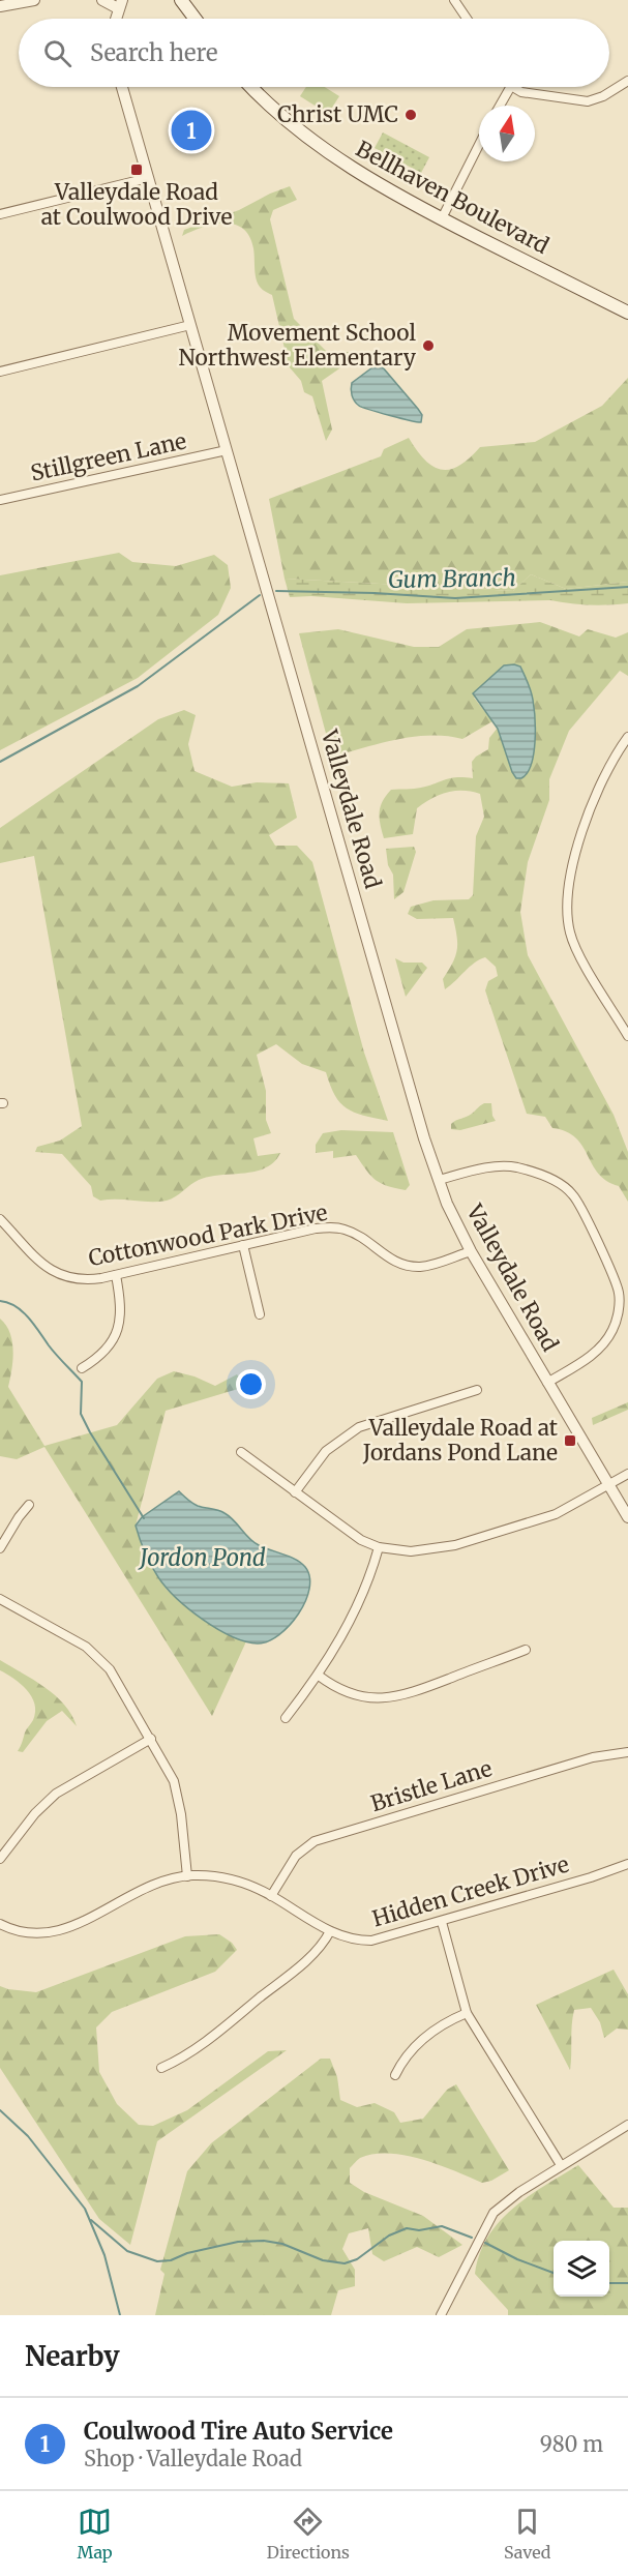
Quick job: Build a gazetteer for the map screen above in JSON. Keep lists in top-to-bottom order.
{
  "streets": {
    "main road": ["Bellhaven Boulevard"],
    "street": [
      "Stillgreen Lane",
      "Valleydale Road",
      "Cottonwood Park Drive",
      "Bristle Lane",
      "Hidden Creek Drive"
    ]
  },
  "crossings": [
    ["Stillgreen Lane", "Valleydale Road"],
    ["Valleydale Road", "Cottonwood Park Drive"],
    ["Bristle Lane", "Hidden Creek Drive"]
  ],
  "water": ["Gum Branch", "Jordon Pond"],
  "places": {
    "other": ["Christ UMC", "Movement School Northwest Elementary"],
    "transit": ["Valleydale Road at Coulwood Drive", "Valleydale Road at Jordans Pond Lane"]
  },
  "north": "top",
  "page": {
    "search": "Search here",
    "pins": "1",
    "heading": "Nearby",
    "list": [
      {
        "mark": "1",
        "name": "Coulwood Tire Auto Service",
        "note": "Shop · Valleydale Road",
        "value": "980 m"
      }
    ],
    "nav": ["Map", "Directions", "Saved"]
  }
}
